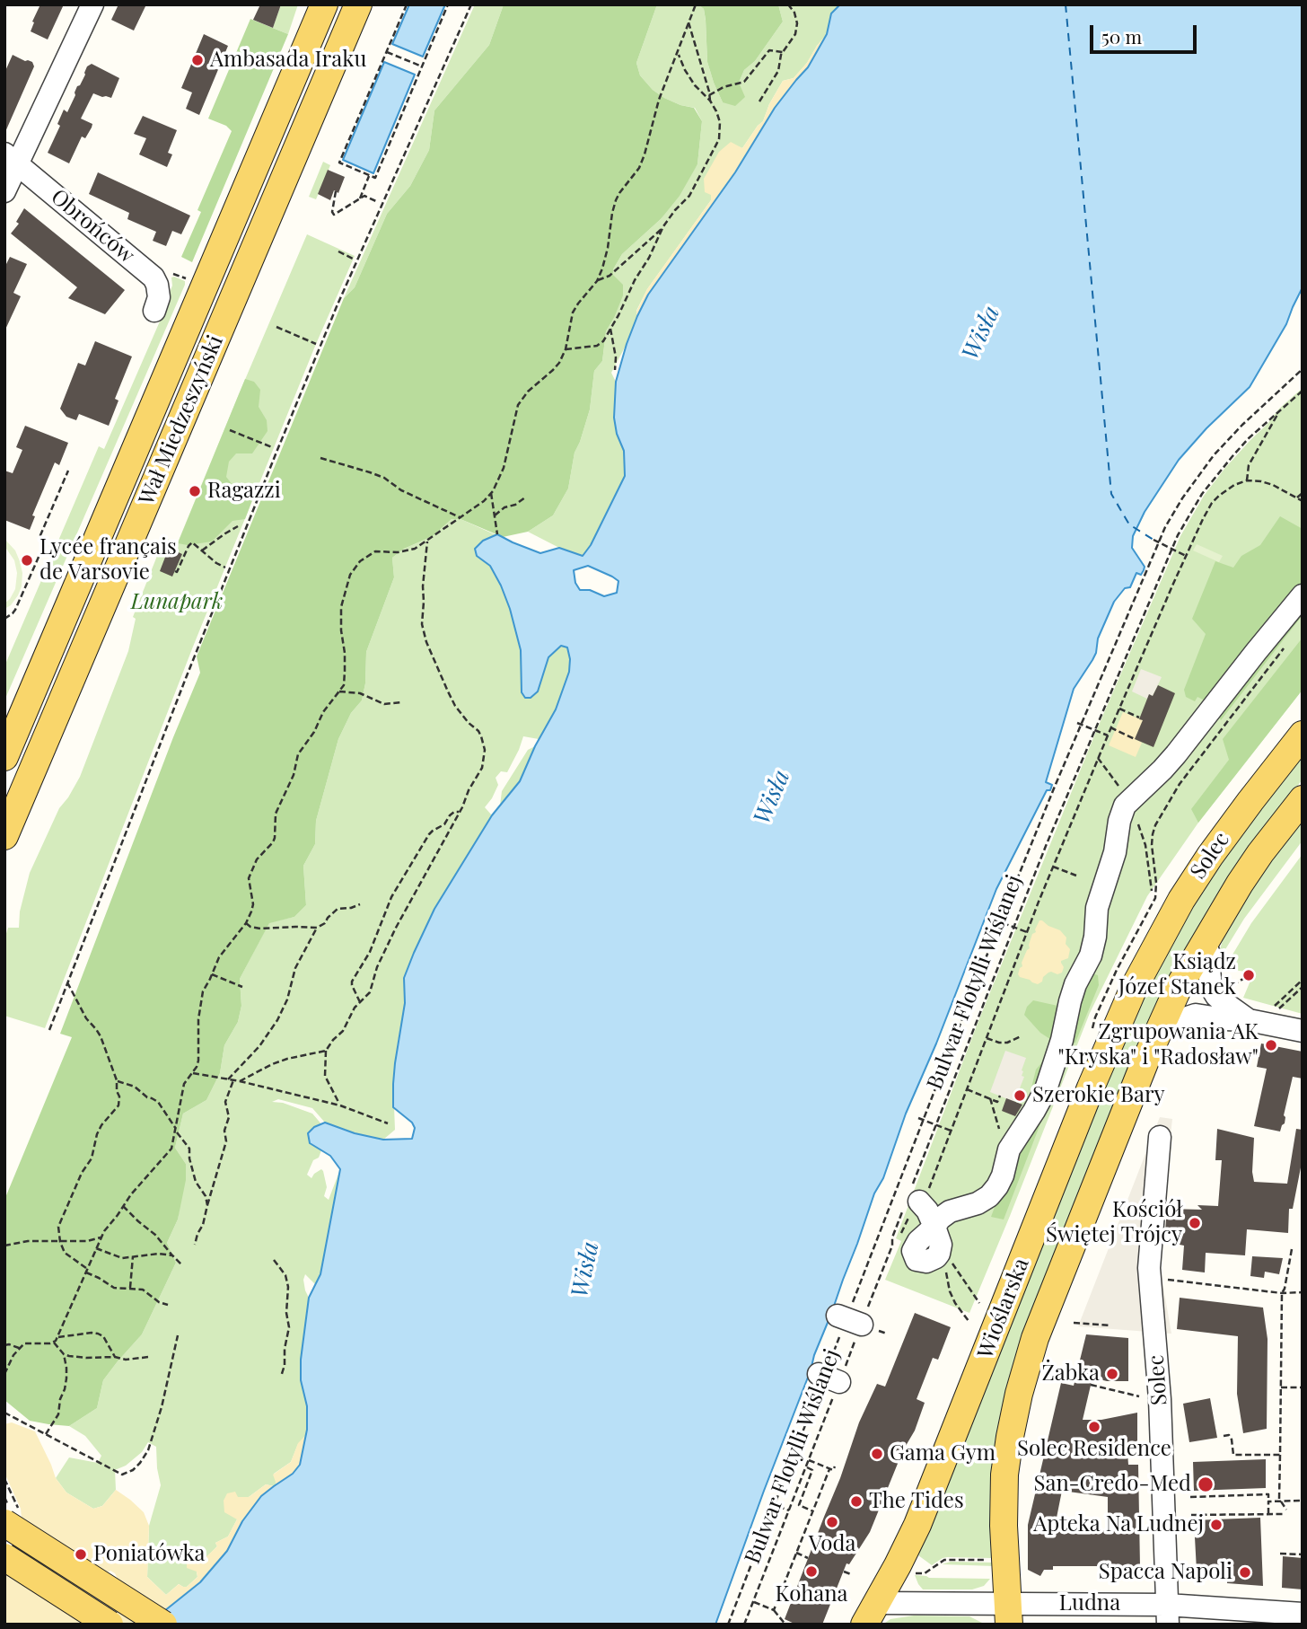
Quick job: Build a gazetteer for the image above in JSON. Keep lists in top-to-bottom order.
{
  "streets": {
    "main road": ["Wał Miedzeszyński", "Solec", "Wioślarska"],
    "street": ["Obrońców", "Ludna"],
    "path": ["Bulwar Flotylli Wiślanej"]
  },
  "crossings": [
    ["Solec", "Wioślarska"],
    ["Solec", "Ludna"],
    ["Wioślarska", "Ludna"]
  ],
  "water": ["Wisła"],
  "parks": ["Lunapark"],
  "places": [
    "Ambasada Iraku",
    "Ragazzi",
    "Lycée français de Varsovie",
    "Ksiądz Józef Stanek",
    "Zgrupowania AK \"Kryska\" i \"Radosław\"",
    "Szerokie Bary",
    "Kościół Świętej Trójcy",
    "Żabka",
    "Solec Residence",
    "Gama Gym",
    "San-Credo-Med",
    "The Tides",
    "Voda",
    "Apteka Na Ludnej",
    "Poniatówka",
    "Kohana",
    "Spacca Napoli"
  ],
  "scale_bar": "50 m"
}
